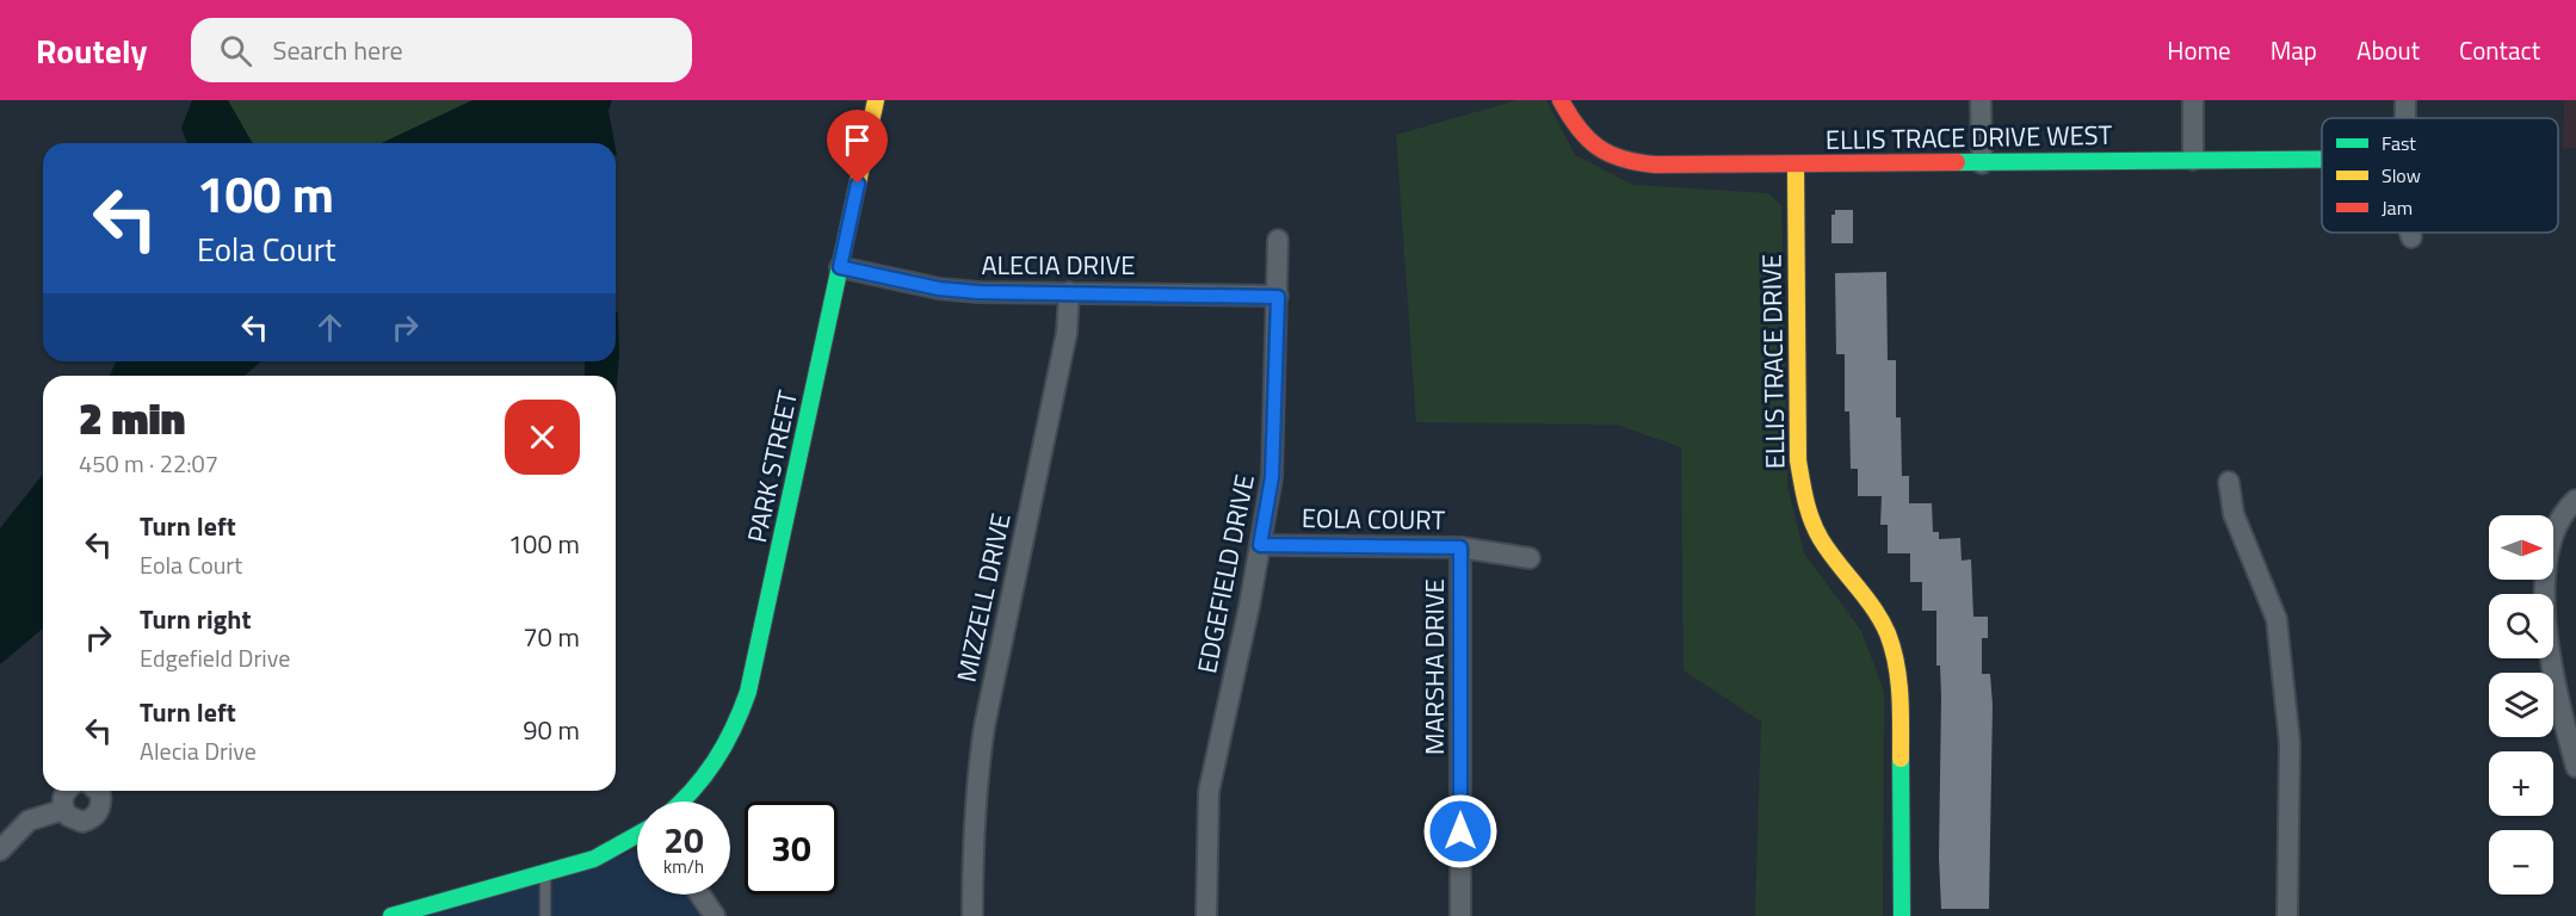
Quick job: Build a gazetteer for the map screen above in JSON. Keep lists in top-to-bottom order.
{
  "streets": {
    "street": [
      "ELLIS TRACE DRIVE WEST",
      "ALECIA DRIVE",
      "ELLIS TRACE DRIVE",
      "PARK STREET",
      "EOLA COURT",
      "EDGEFIELD DRIVE",
      "MIZZELL DRIVE",
      "MARSHA DRIVE"
    ]
  },
  "crossings": [
    ["ELLIS TRACE DRIVE WEST", "ELLIS TRACE DRIVE"],
    ["ALECIA DRIVE", "PARK STREET"],
    ["ALECIA DRIVE", "EDGEFIELD DRIVE"],
    ["ALECIA DRIVE", "MIZZELL DRIVE"],
    ["EOLA COURT", "EDGEFIELD DRIVE"],
    ["EOLA COURT", "MARSHA DRIVE"]
  ],
  "legend": ["Fast", "Slow", "Jam"],
  "north": "right",
  "page": {
    "header": "Routely",
    "search": "Search here",
    "nav": [
      "Home",
      "Map",
      "About",
      "Contact"
    ],
    "turn": ["100 m", "Eola Court"],
    "heading": ["2 min", "450 m · 22:07"],
    "list": [
      {
        "name": "Turn left",
        "note": "Eola Court",
        "value": "100 m"
      },
      {
        "name": "Turn right",
        "note": "Edgefield Drive",
        "value": "70 m"
      },
      {
        "name": "Turn left",
        "note": "Alecia Drive",
        "value": "90 m"
      }
    ],
    "map_buttons": ["+", "−"],
    "speed": "20 km/h",
    "limit": "30"
  }
}
